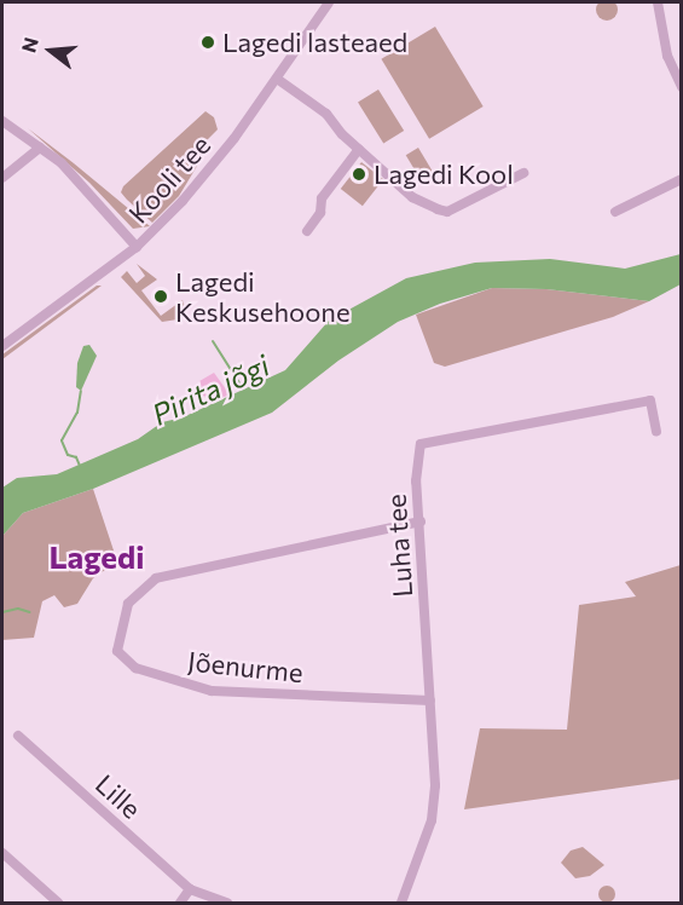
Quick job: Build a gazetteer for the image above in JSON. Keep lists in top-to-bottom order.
{
  "streets": {
    "street": [
      "Kooli tee",
      "Luha tee",
      "Jõenurme",
      "Lille"
    ]
  },
  "crossings": [
    ["Luha tee", "Jõenurme"]
  ],
  "districts": ["Lagedi"],
  "water": ["Pirita jõgi"],
  "places": ["Lagedi lasteaed", "Lagedi Kool", "Lagedi Keskusehoone"],
  "north": "left"
}
